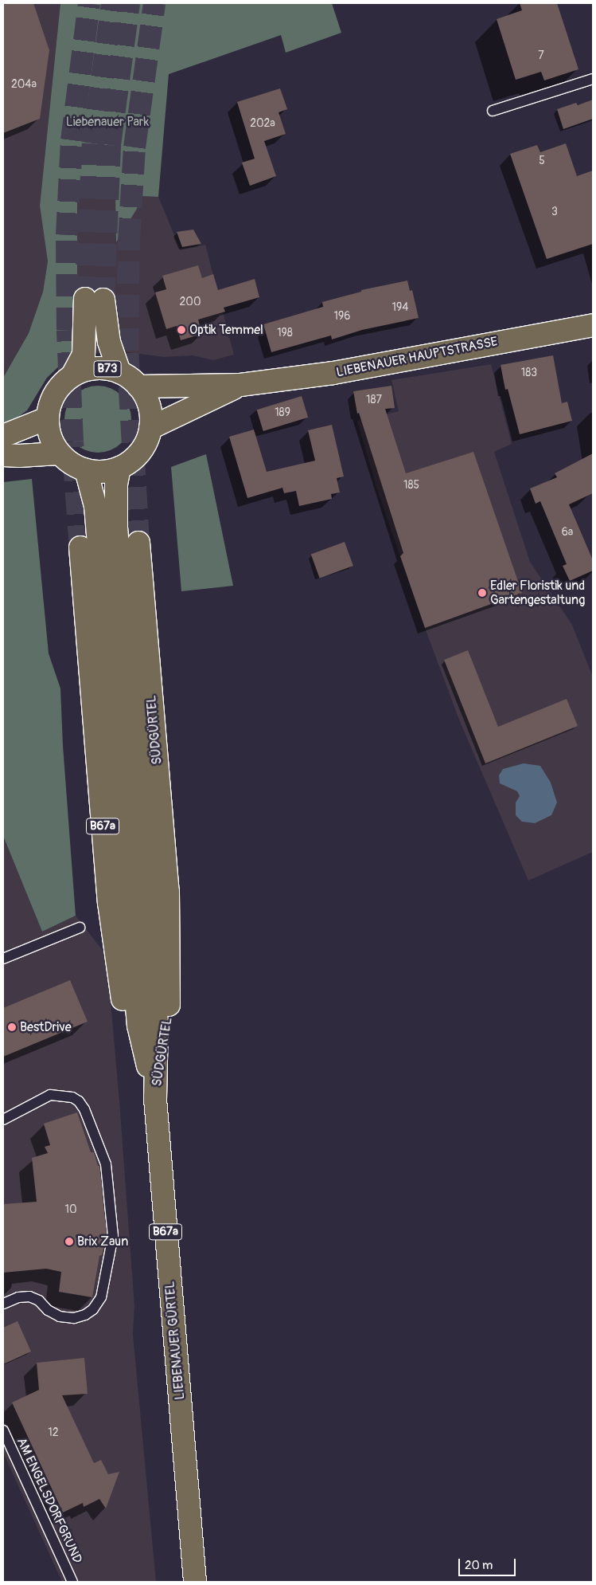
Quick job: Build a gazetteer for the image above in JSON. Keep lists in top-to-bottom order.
{
  "streets": {
    "main road": [
      "LIEBENAUER HAUPTSTRASSE",
      "B73",
      "SÜDGÜRTEL",
      "B67a",
      "LIEBENAUER GÜRTEL"
    ],
    "lane": ["AM ENGELSDORFGRUND"]
  },
  "crossings": [
    ["LIEBENAUER HAUPTSTRASSE", "B73"],
    ["SÜDGÜRTEL", "LIEBENAUER GÜRTEL"]
  ],
  "parks": ["Liebenauer Park"],
  "places": [
    "Optik Temmel",
    "Edler Floristik und Gartengestaltung",
    "BestDrive",
    "Brix Zaun"
  ],
  "house_numbers": [
    "7",
    "204a",
    "202a",
    "5",
    "3",
    "200",
    "194",
    "196",
    "198",
    "183",
    "187",
    "189",
    "185",
    "6a",
    "10",
    "12"
  ],
  "scale_bar": "20 m"
}
